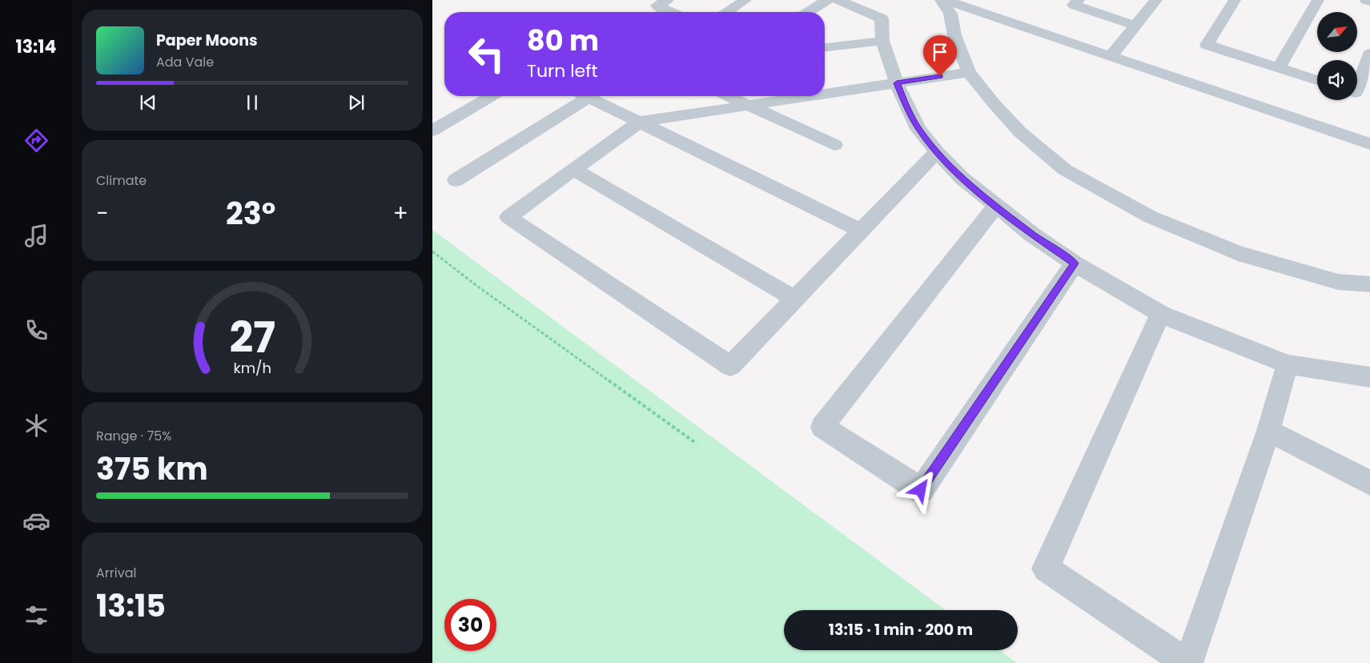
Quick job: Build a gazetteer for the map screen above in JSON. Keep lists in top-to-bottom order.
{
  "north": "top right",
  "page": {
    "tabs": "13:14",
    "turn": ["80 m", "Turn left"],
    "song": ["Paper Moons", "Ada Vale"],
    "tile": [
      "Climate",
      ["Range · 75%", "375 km"],
      ["Arrival", "13:15"]
    ],
    "heat": ["−", "23°", "+"],
    "limit": "30",
    "trip": "13:15 · 1 min · 200 m",
    "gauge": ["27", "km/h"]
  }
}
